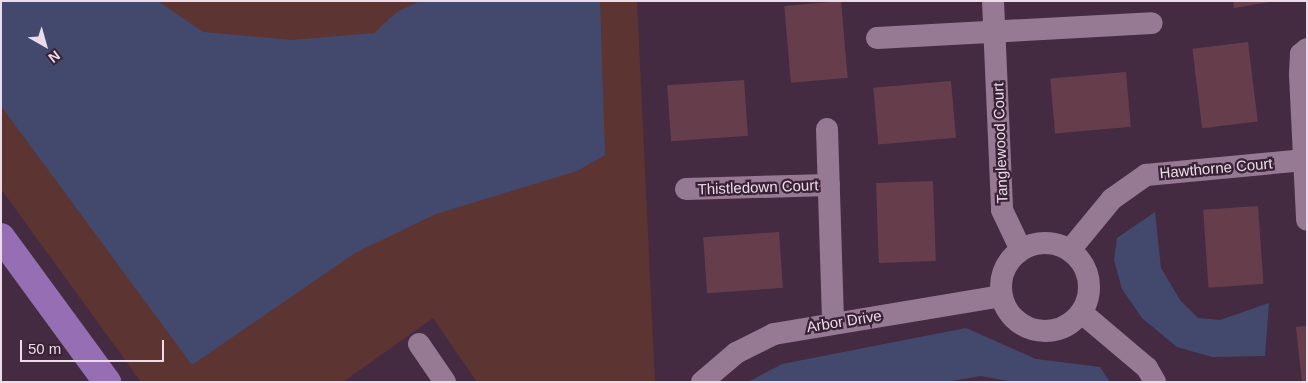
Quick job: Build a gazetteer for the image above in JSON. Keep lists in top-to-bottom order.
{
  "streets": {
    "street": [
      "Tanglewood Court",
      "Hawthorne Court",
      "Thistledown Court",
      "Arbor Drive"
    ]
  },
  "crossings": [
    ["Tanglewood Court", "Hawthorne Court"],
    ["Tanglewood Court", "Arbor Drive"],
    ["Hawthorne Court", "Arbor Drive"],
    ["Thistledown Court", "Arbor Drive"]
  ],
  "scale_bar": "50 m",
  "north": "bottom right"
}
